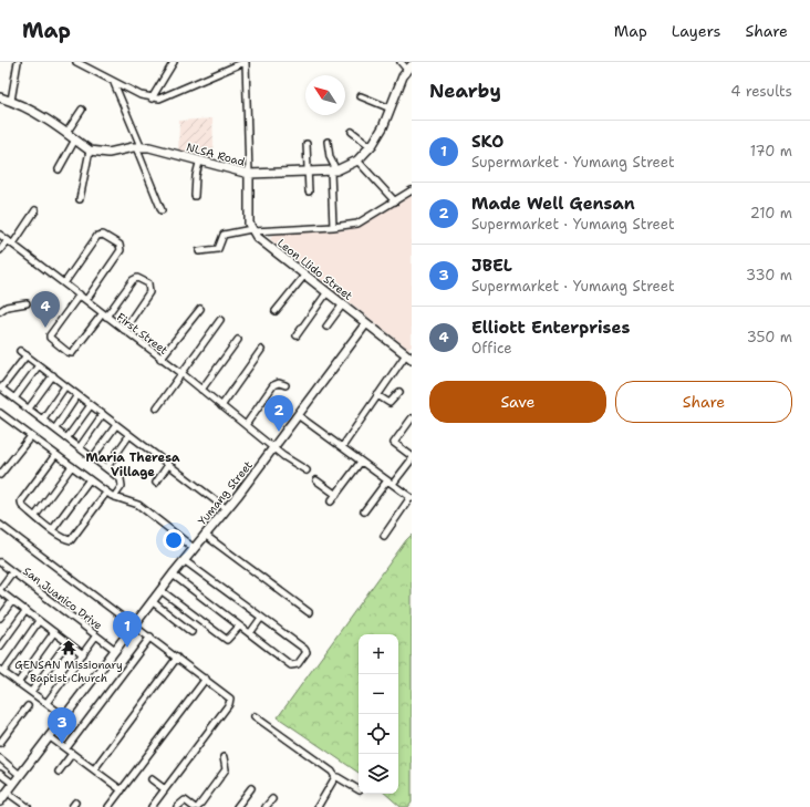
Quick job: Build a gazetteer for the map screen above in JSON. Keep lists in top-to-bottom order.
{
  "streets": {
    "main road": ["NLSA Road", "Leon Llido Street", "Yumang Street"],
    "street": ["First Street", "San Juanico Drive"]
  },
  "crossings": [
    ["Leon Llido Street", "Yumang Street"],
    ["First Street", "Yumang Street"],
    ["Yumang Street", "San Juanico Drive"]
  ],
  "districts": ["Maria Theresa Village"],
  "places": {
    "temple": ["GENSAN Missionary Baptist Church"]
  },
  "north": "top left",
  "page": {
    "header": "Map",
    "nav": ["Map", "Layers", "Share"],
    "heading": ["Nearby", "4 results"],
    "list": [
      {
        "mark": "1",
        "name": "SKO",
        "note": "Supermarket · Yumang Street",
        "value": "170 m"
      },
      {
        "mark": "2",
        "name": "Made Well Gensan",
        "note": "Supermarket · Yumang Street",
        "value": "210 m"
      },
      {
        "mark": "3",
        "name": "JBEL",
        "note": "Supermarket · Yumang Street",
        "value": "330 m"
      },
      {
        "mark": "4",
        "name": "Elliott Enterprises",
        "note": "Office",
        "value": "350 m"
      }
    ],
    "pins": [
      "4",
      "2",
      "1",
      "3"
    ],
    "buttons": ["Save", "Share"],
    "map_buttons": ["+", "−"]
  }
}
